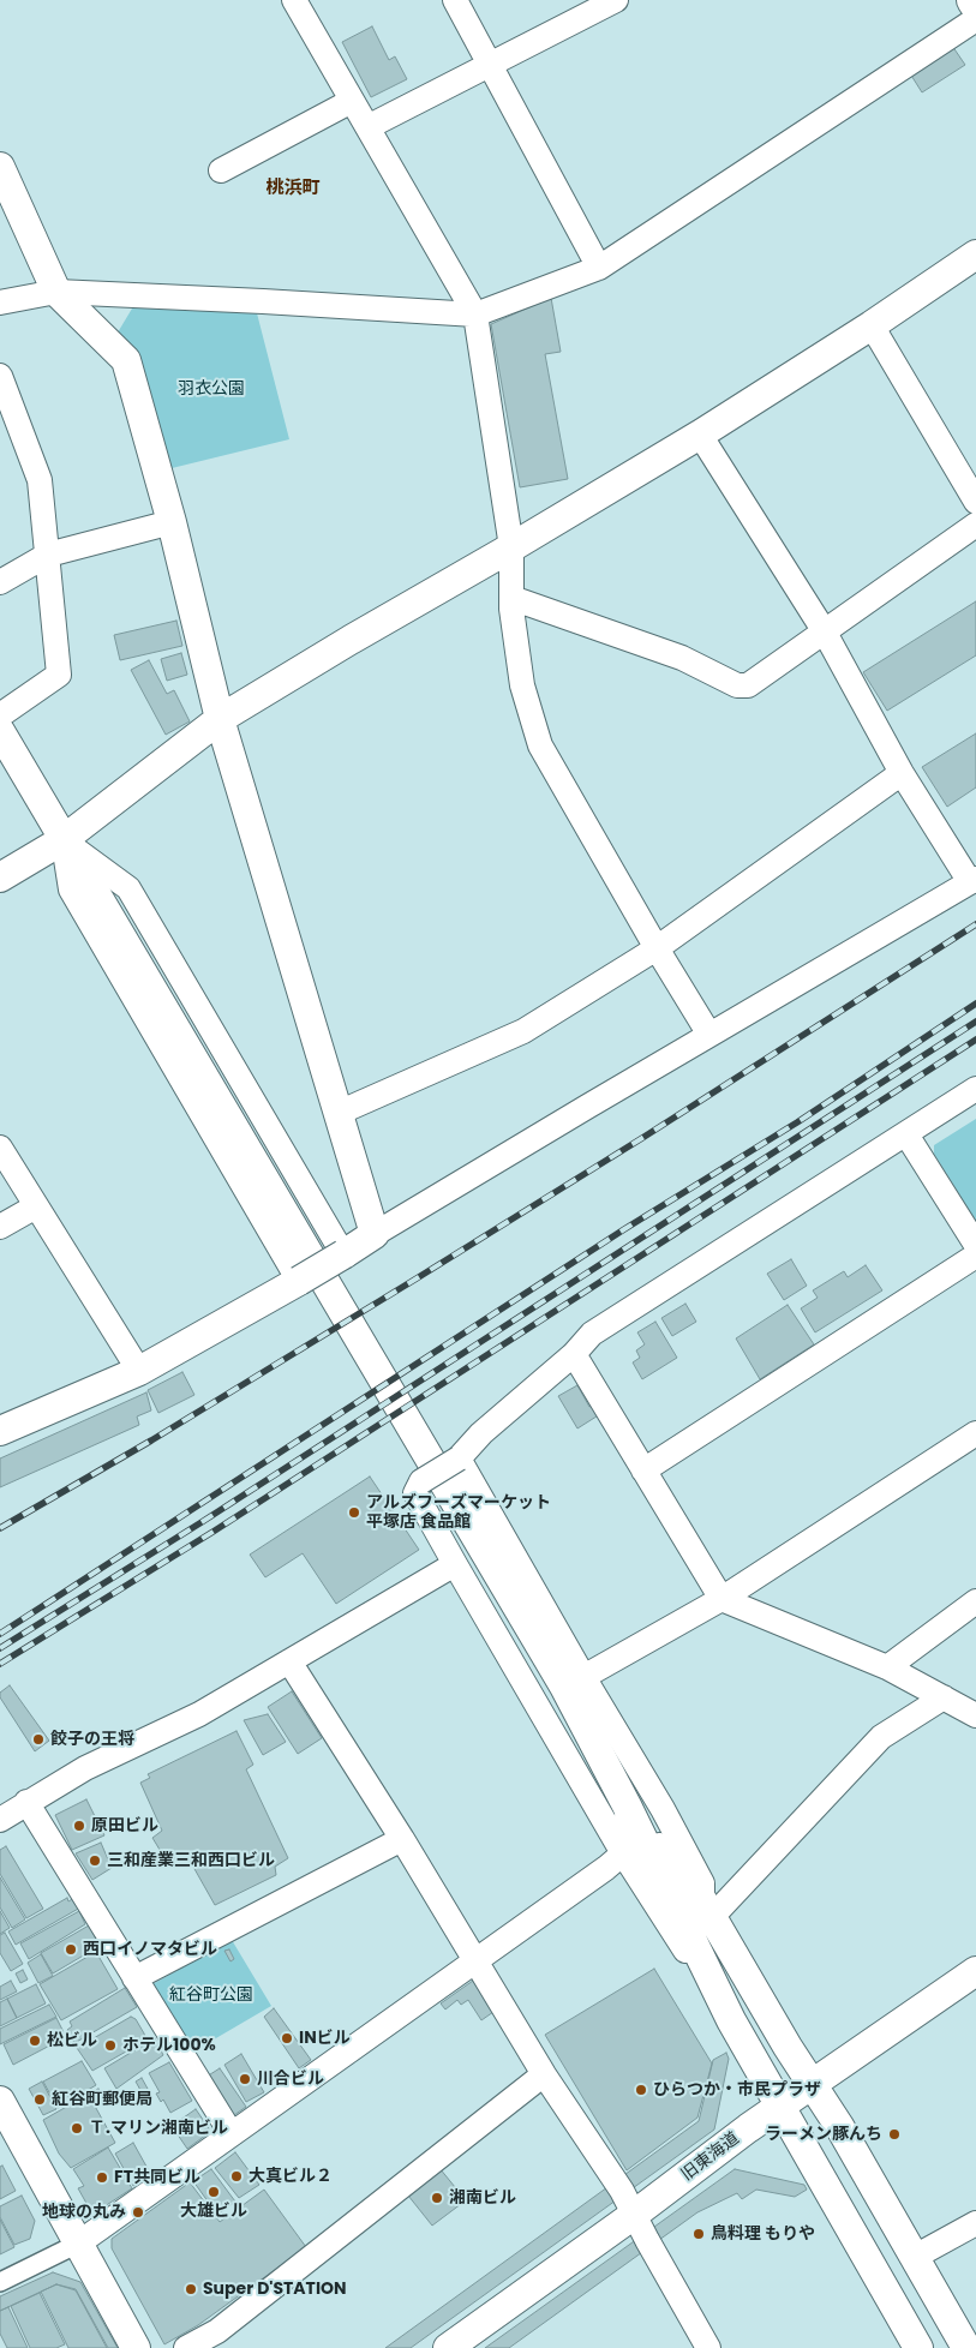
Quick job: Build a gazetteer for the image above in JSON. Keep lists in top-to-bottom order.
{
  "streets": {
    "street": ["旧東海道"]
  },
  "districts": ["桃浜町"],
  "parks": ["羽衣公園", "紅谷町公園"],
  "places": [
    "アルズフーズマーケット 平塚店 食品館",
    "餃子の王将",
    "原田ビル",
    "三和産業三和西口ビル",
    "西口イノマタビル",
    "INビル",
    "松ビル",
    "ホテル100%",
    "川合ビル",
    "ひらつか・市民プラザ",
    "紅谷町郵便局",
    "Ｔ.マリン湘南ビル",
    "ラーメン豚んち",
    "大真ビル２",
    "FT共同ビル",
    "大雄ビル",
    "湘南ビル",
    "地球の丸み",
    "鳥料理 もりや",
    "Super D'STATION"
  ]
}
